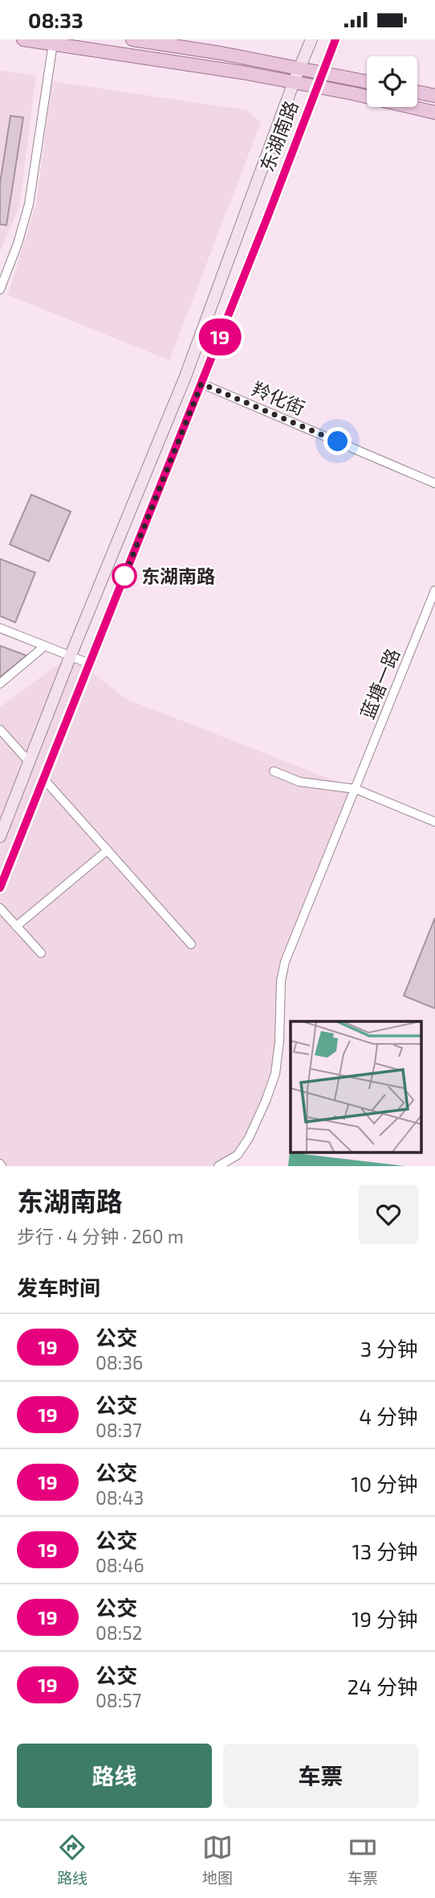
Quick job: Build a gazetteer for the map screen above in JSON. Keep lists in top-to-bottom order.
{
  "streets": {
    "main road": ["东湖南路"],
    "street": ["羚化街", "蓝塘一路"]
  },
  "crossings": [
    ["东湖南路", "羚化街"]
  ],
  "places": ["东湖南路"],
  "lines": ["bus line 19"],
  "page": {
    "status": "08:33",
    "on_map": "19",
    "heading": [
      ["东湖南路", "步行 · 4 分钟 · 260 m"],
      "发车时间"
    ],
    "list": [
      {
        "mark": "19",
        "name": "公交",
        "note": "08:36",
        "value": "3 分钟"
      },
      {
        "mark": "19",
        "name": "公交",
        "note": "08:37",
        "value": "4 分钟"
      },
      {
        "mark": "19",
        "name": "公交",
        "note": "08:43",
        "value": "10 分钟"
      },
      {
        "mark": "19",
        "name": "公交",
        "note": "08:46",
        "value": "13 分钟"
      },
      {
        "mark": "19",
        "name": "公交",
        "note": "08:52",
        "value": "19 分钟"
      },
      {
        "mark": "19",
        "name": "公交",
        "note": "08:57",
        "value": "24 分钟"
      }
    ],
    "buttons": ["路线", "车票"],
    "tabs": ["路线", "地图", "车票"]
  }
}
